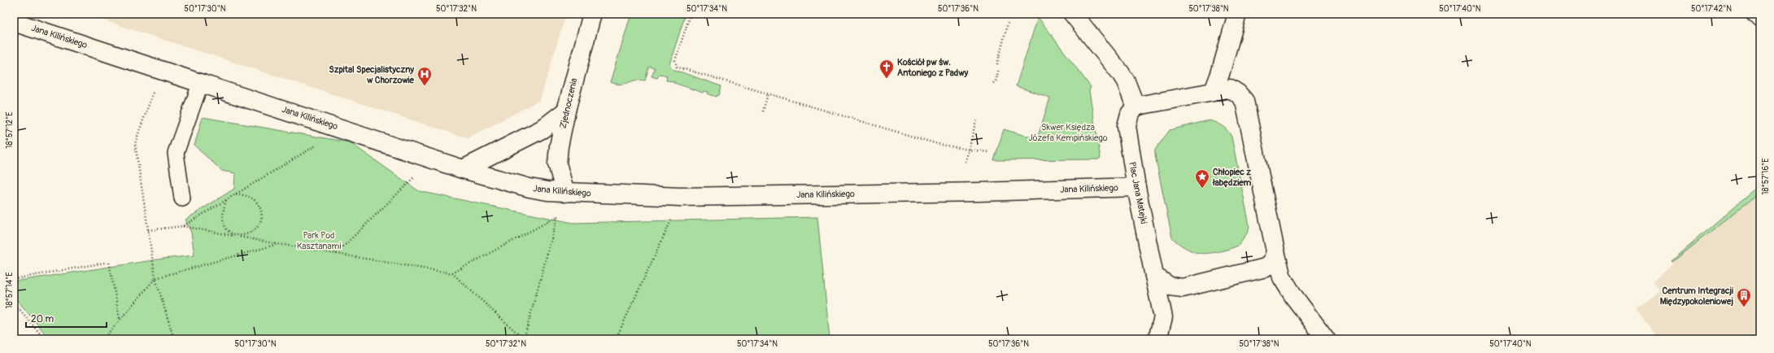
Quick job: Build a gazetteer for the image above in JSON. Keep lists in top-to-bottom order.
{
  "streets": {
    "street": ["Jana Kilińskiego", "Zjednoczenia", "Plac Jana Matejki"]
  },
  "crossings": [
    ["Jana Kilińskiego", "Zjednoczenia"],
    ["Jana Kilińskiego", "Plac Jana Matejki"]
  ],
  "parks": ["Skwer Księdza Józefa Kempińskiego", "Park Pod Kasztanami"],
  "places": {
    "church": ["Kościół pw św. Antoniego z Padwy"],
    "hospital": ["Szpital Specjalistyczny w Chorzowie"],
    "place": ["Chłopiec z łabędziem"],
    "building": ["Centrum Integracji Międzypokoleniowej"]
  },
  "scale_bar": "20 m",
  "coordinates": [
    "50°17'30\"N",
    "50°17'32\"N",
    "50°17'34\"N",
    "50°17'36\"N",
    "50°17'38\"N",
    "50°17'40\"N",
    "50°17'42\"N",
    "18°57'12\"E",
    "18°57'16\"E",
    "18°57'14\"E"
  ]
}
